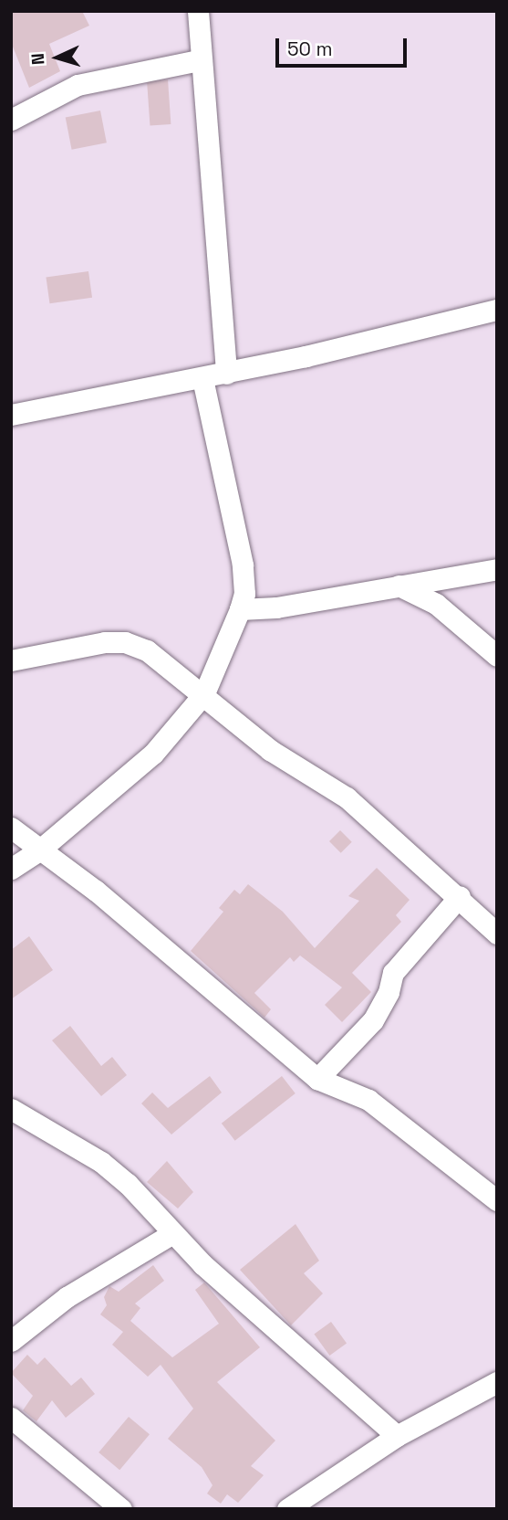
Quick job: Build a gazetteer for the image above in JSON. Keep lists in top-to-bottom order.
{
  "scale_bar": "50 m",
  "north": "left"
}
